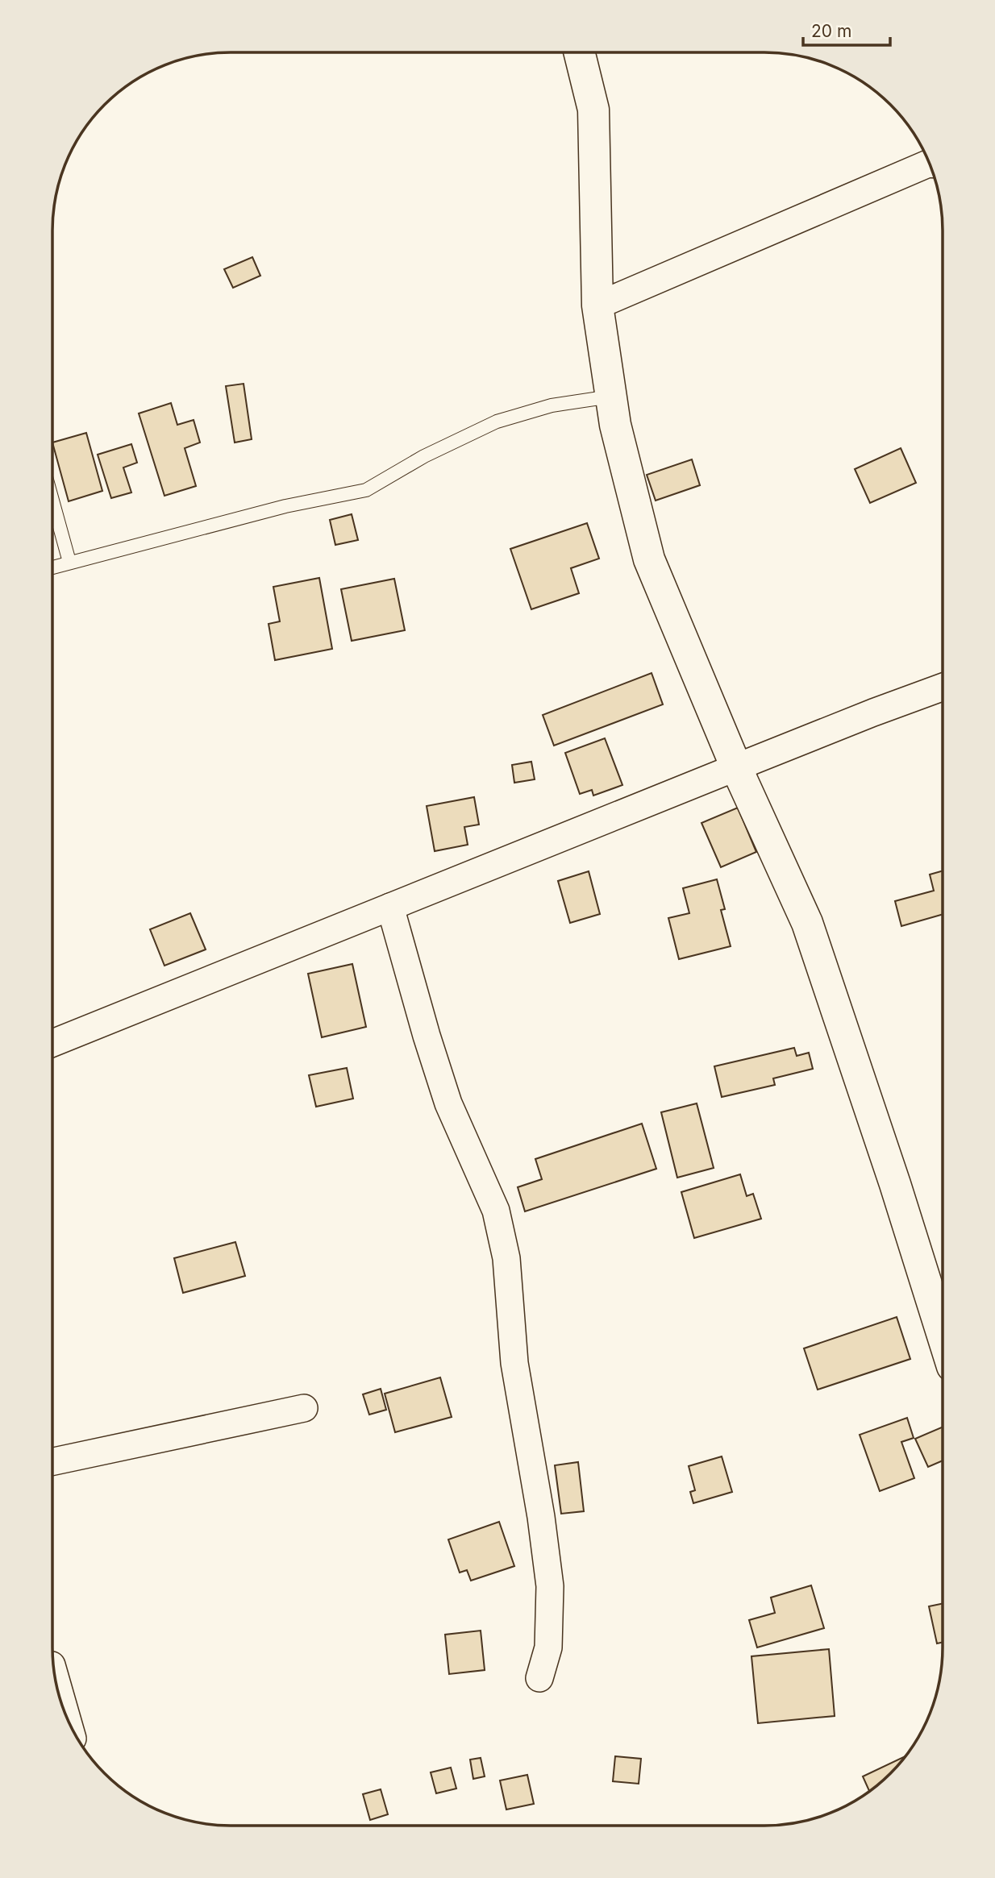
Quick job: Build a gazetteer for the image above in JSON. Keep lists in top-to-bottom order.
{
  "scale_bar": "20 m"
}
